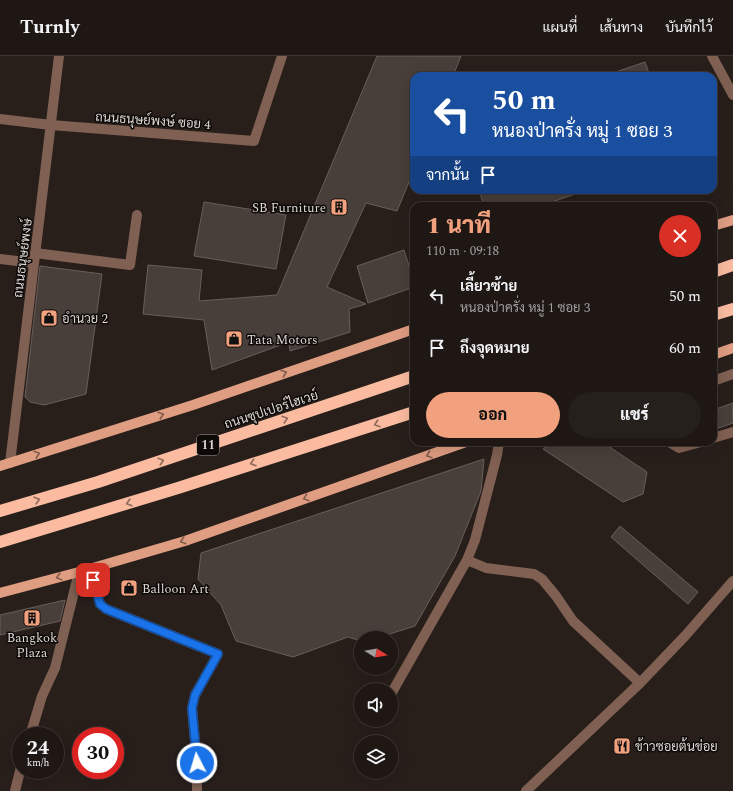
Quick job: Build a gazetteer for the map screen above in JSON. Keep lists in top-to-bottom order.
{
  "streets": {
    "highway": ["ถนนซุปเปอร์ไฮเวย์", "11"],
    "street": ["ถนนธนุษย์พงษ์ ซอย 4", "ถนนธนุษย์พงษ์"]
  },
  "crossings": [
    ["ถนนธนุษย์พงษ์ ซอย 4", "ถนนธนุษย์พงษ์"]
  ],
  "places": {
    "building": ["SB Furniture", "Bangkok Plaza"],
    "shop": ["อำนวย 2", "Tata Motors", "Balloon Art"],
    "restaurant": ["ข้าวซอยต้นข่อย"]
  },
  "north": "right",
  "page": {
    "header": "Turnly",
    "nav": ["แผนที่", "เส้นทาง", "บันทึกไว้"],
    "turn": ["50 m", "หนองป่าครั่ง หมู่ 1 ซอย 3"],
    "then": "จากนั้น",
    "heading": ["1 นาที", "110 m · 09:18"],
    "list": [
      {
        "name": "เลี้ยวซ้าย",
        "note": "หนองป่าครั่ง หมู่ 1 ซอย 3",
        "value": "50 m"
      },
      {
        "name": "ถึงจุดหมาย",
        "value": "60 m"
      }
    ],
    "buttons": ["ออก", "แชร์"],
    "speed": "24 km/h",
    "limit": "30"
  }
}
